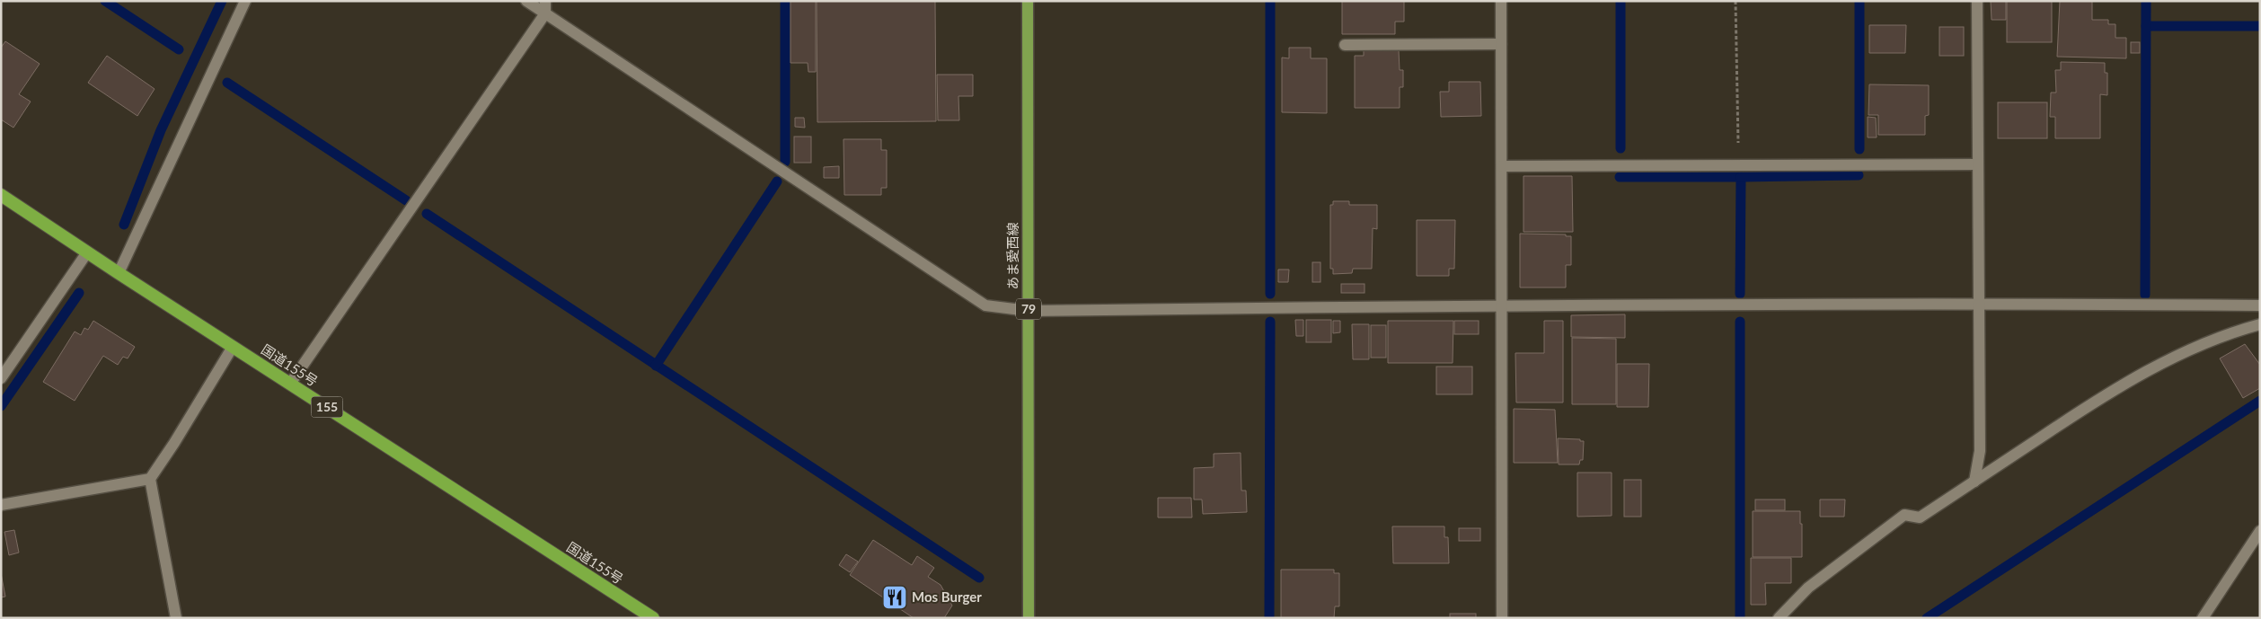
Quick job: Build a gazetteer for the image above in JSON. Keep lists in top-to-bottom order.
{
  "streets": {
    "highway": ["国道155号", "155"],
    "main road": ["あま愛西線", "79"]
  },
  "places": {
    "restaurant": ["Mos Burger"]
  }
}
